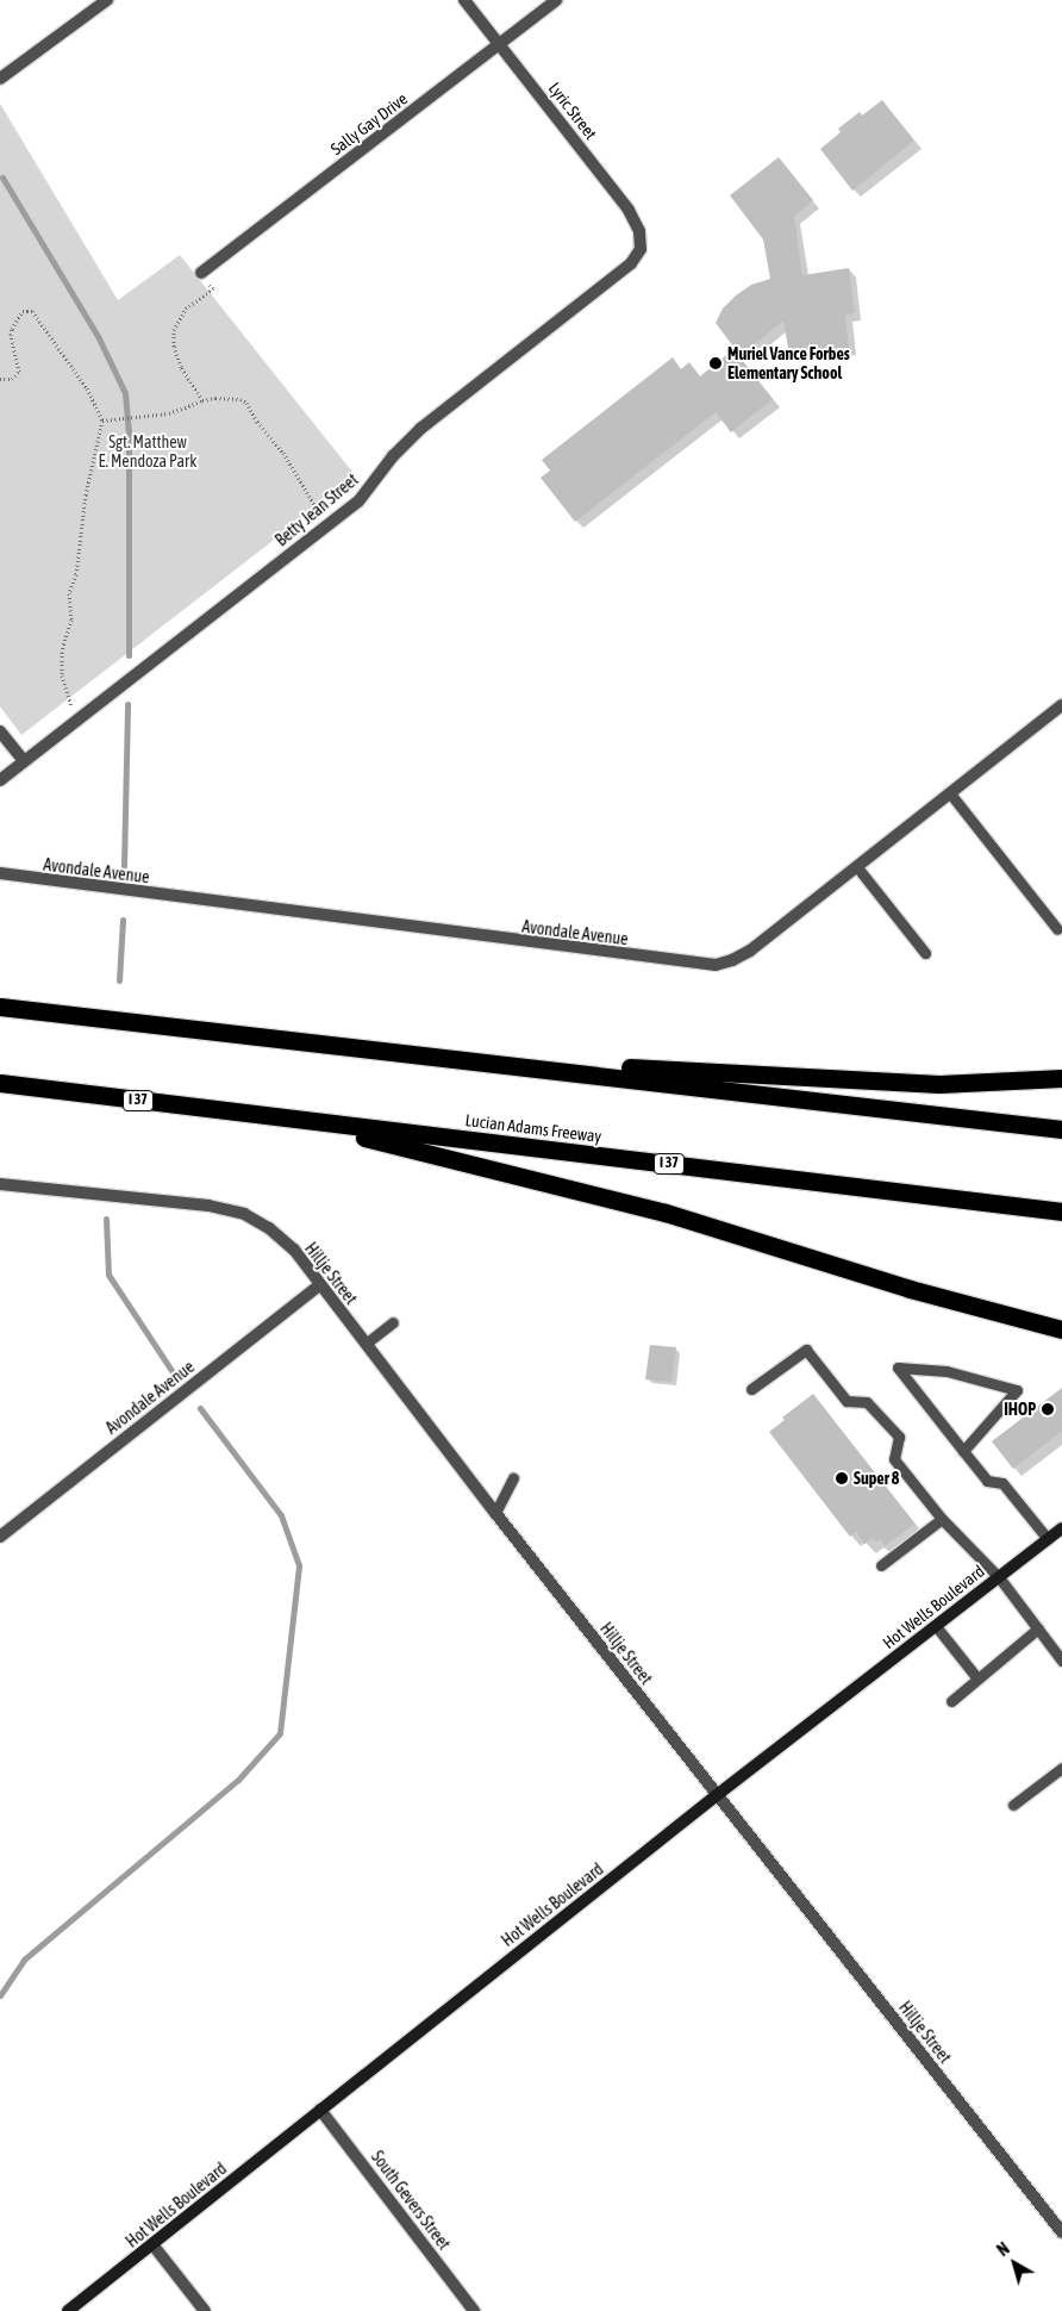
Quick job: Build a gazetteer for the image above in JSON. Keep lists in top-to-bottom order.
{
  "streets": {
    "highway": ["I 37", "Lucian Adams Freeway"],
    "street": [
      "Lyric Street",
      "Sally Gay Drive",
      "Betty Jean Street",
      "Avondale Avenue",
      "Hillje Street",
      "Hot Wells Boulevard",
      "South Gevers Street"
    ]
  },
  "crossings": [
    ["Lyric Street", "Sally Gay Drive"],
    ["Lyric Street", "Betty Jean Street"],
    ["Avondale Avenue", "Hillje Street"],
    ["Hillje Street", "Hot Wells Boulevard"],
    ["Hot Wells Boulevard", "South Gevers Street"]
  ],
  "parks": ["Sgt. Matthew E. Mendoza Park"],
  "places": ["Muriel Vance Forbes Elementary School", "IHOP", "Super 8"],
  "north": "top left"
}
